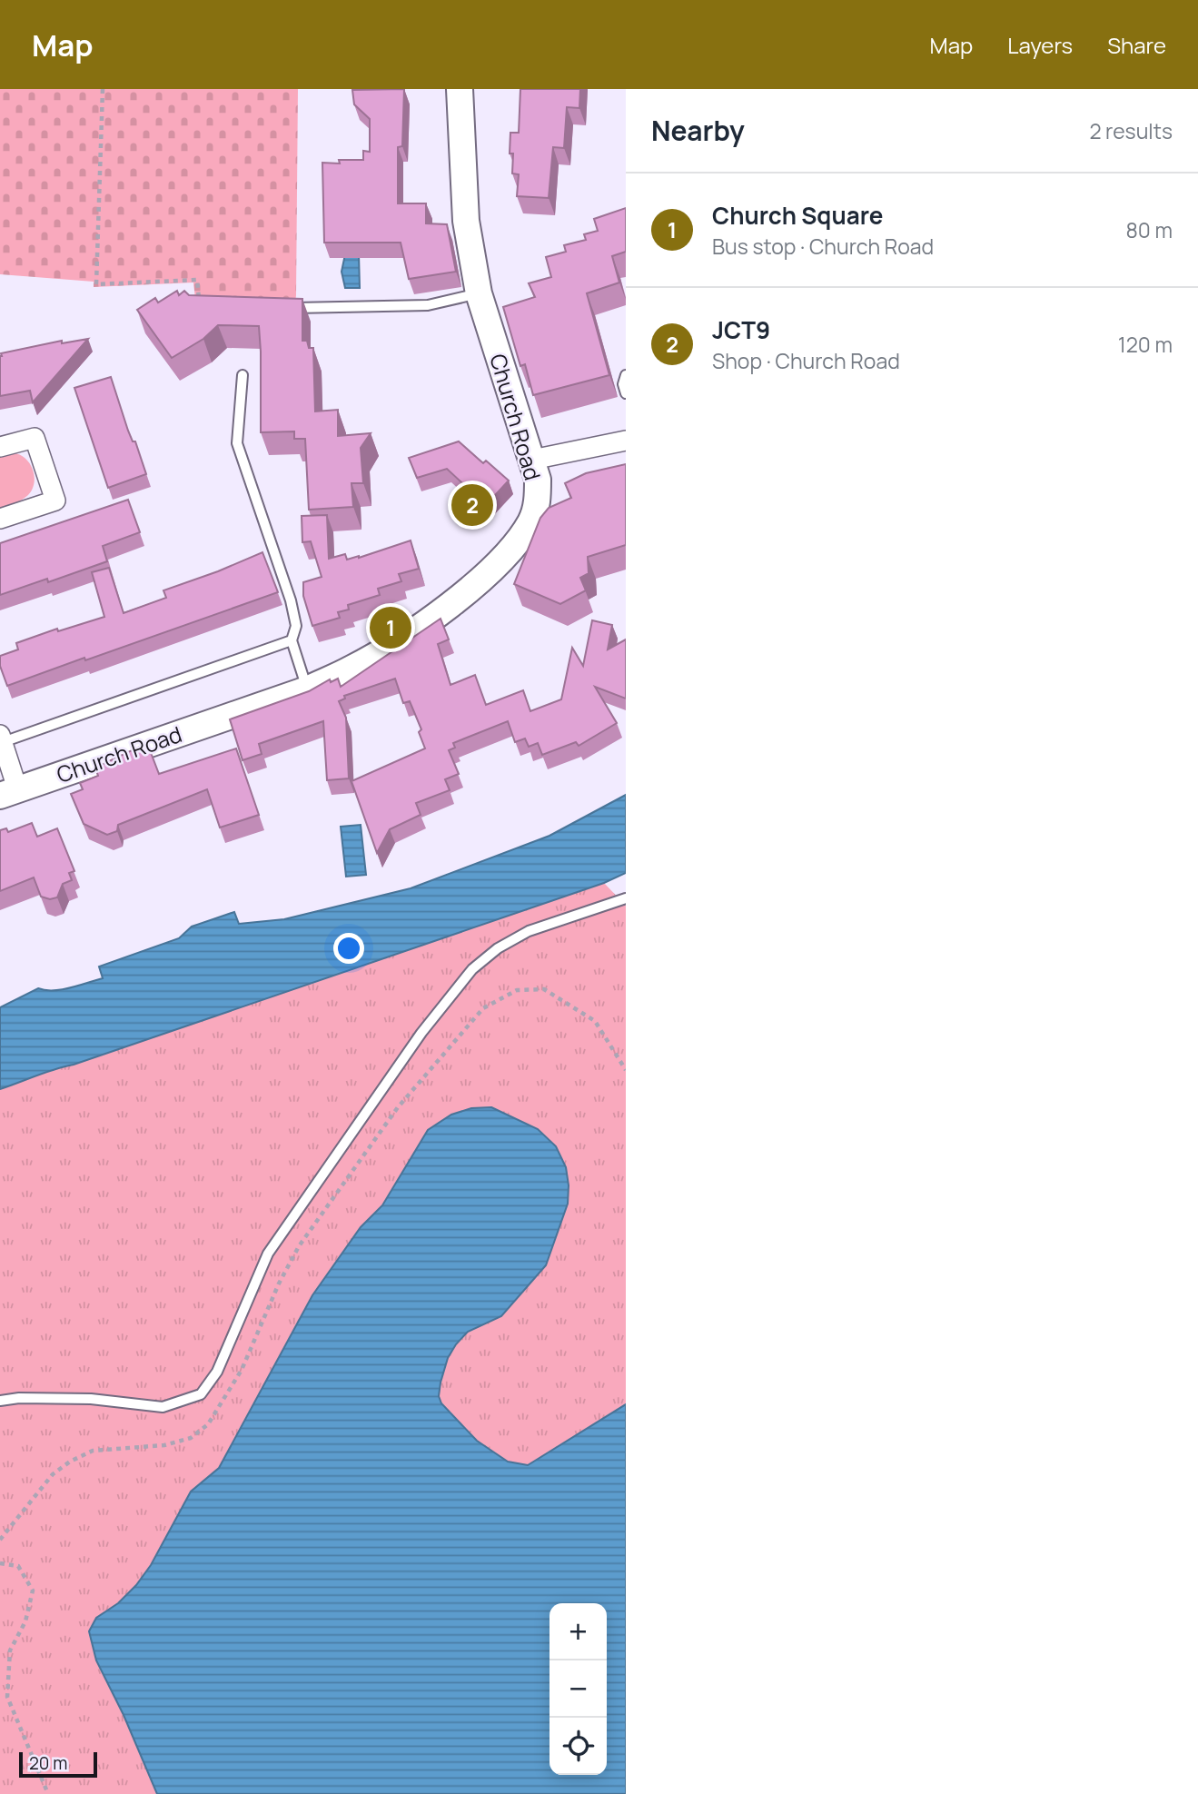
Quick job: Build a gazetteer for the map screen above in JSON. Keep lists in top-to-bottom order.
{
  "streets": {
    "street": ["Church Road"]
  },
  "scale_bar": "20 m",
  "page": {
    "header": "Map",
    "nav": ["Map", "Layers", "Share"],
    "heading": ["Nearby", "2 results"],
    "list": [
      {
        "mark": "1",
        "name": "Church Square",
        "note": "Bus stop · Church Road",
        "value": "80 m"
      },
      {
        "mark": "2",
        "name": "JCT9",
        "note": "Shop · Church Road",
        "value": "120 m"
      }
    ],
    "pins": ["2", "1"],
    "map_buttons": ["+", "−"],
    "scale": "20 m"
  }
}
